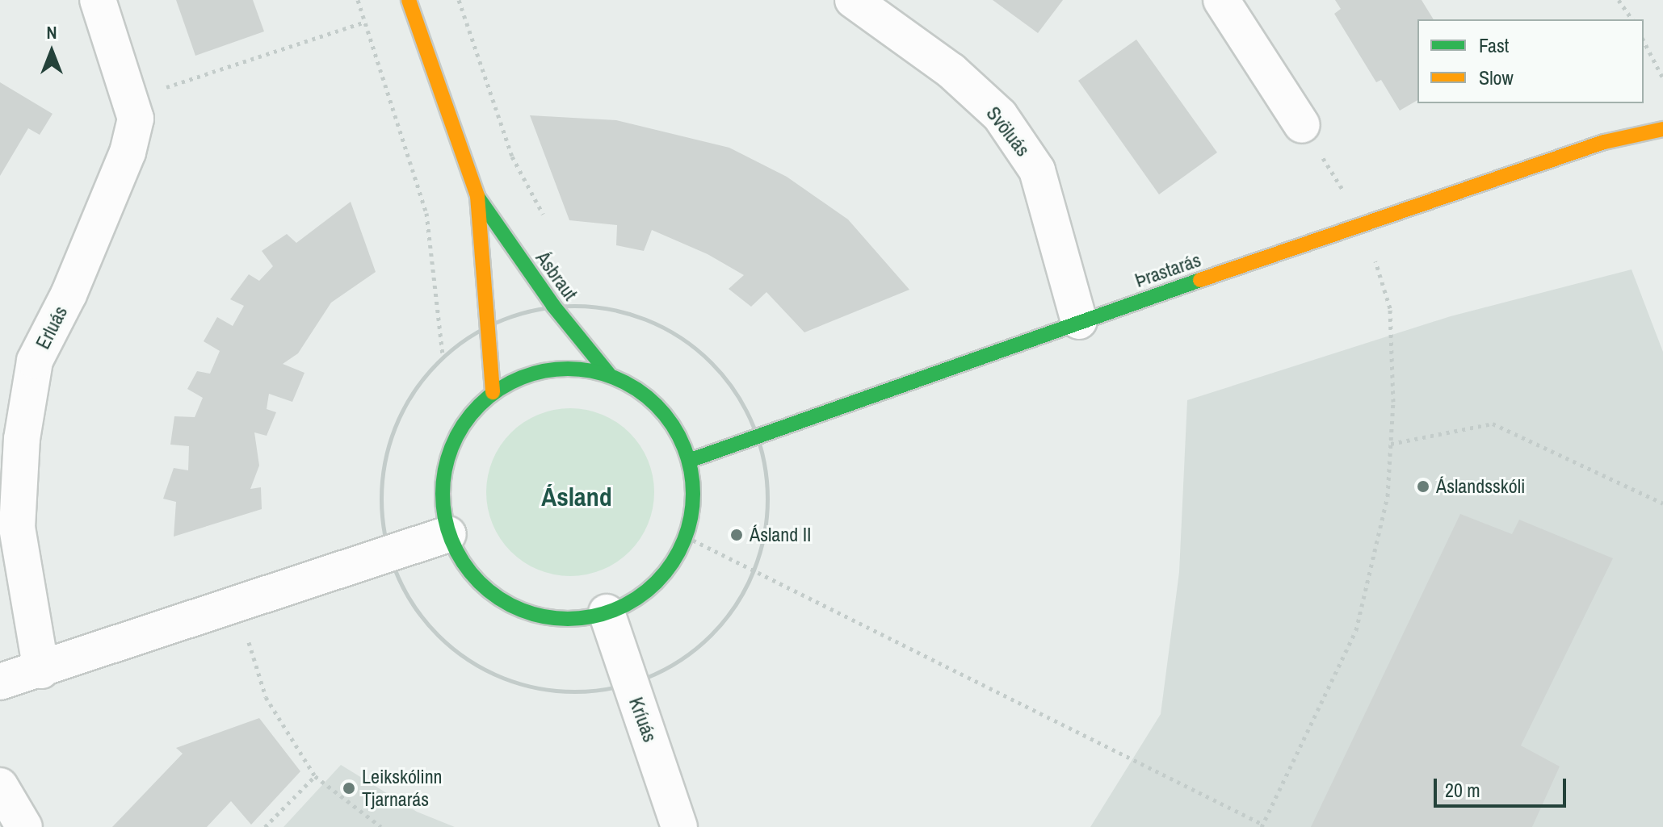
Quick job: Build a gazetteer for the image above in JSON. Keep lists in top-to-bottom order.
{
  "streets": {
    "street": [
      "Svöluás",
      "Þrastarás",
      "Ásbraut",
      "Erluás",
      "Kríuás"
    ]
  },
  "crossings": [
    ["Svöluás", "Þrastarás"]
  ],
  "districts": ["Ásland"],
  "places": ["Áslandsskóli", "Ásland II", "Leikskólinn Tjarnarás"],
  "legend": ["Fast", "Slow"],
  "scale_bar": "20 m",
  "north": "top"
}
